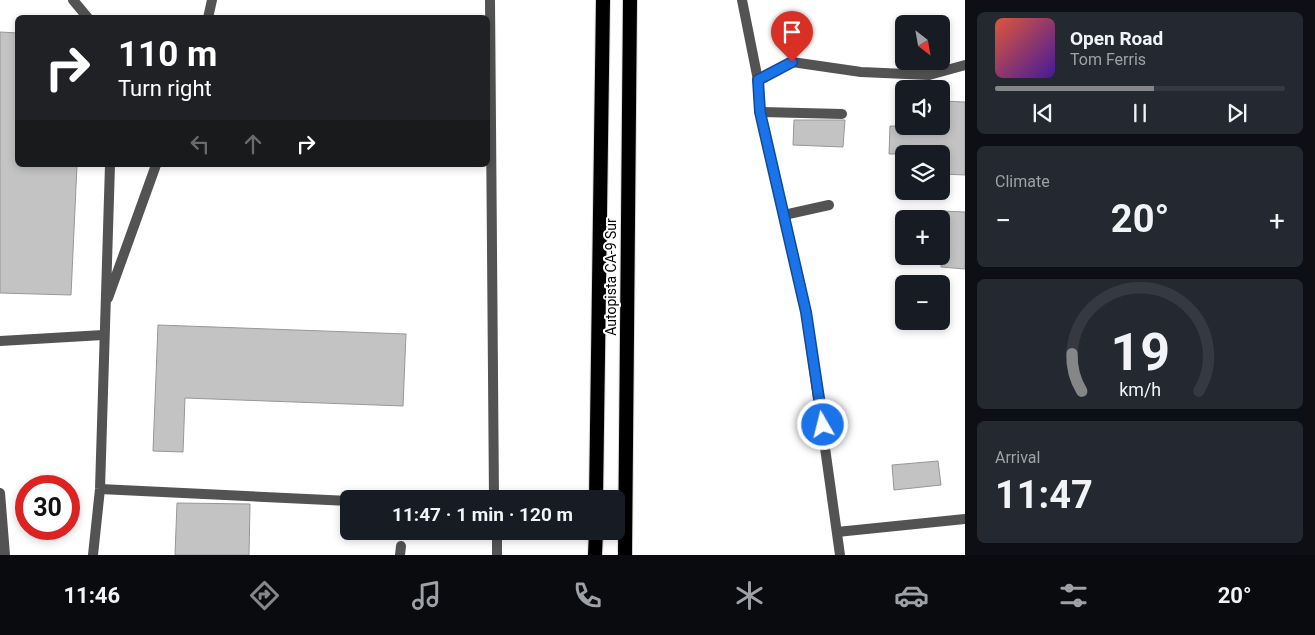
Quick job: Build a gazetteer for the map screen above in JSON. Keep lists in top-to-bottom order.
{
  "streets": {
    "highway": ["Autopista CA-9 Sur"]
  },
  "north": "bottom right",
  "page": {
    "map_buttons": ["+", "−"],
    "turn": ["110 m", "Turn right"],
    "song": ["Open Road", "Tom Ferris"],
    "tile": [
      "Climate",
      ["Arrival", "11:47"]
    ],
    "heat": ["−", "20°", "+"],
    "limit": "30",
    "trip": "11:47 · 1 min · 120 m",
    "tabs": ["11:46", "20°"],
    "gauge": ["19", "km/h"]
  }
}
